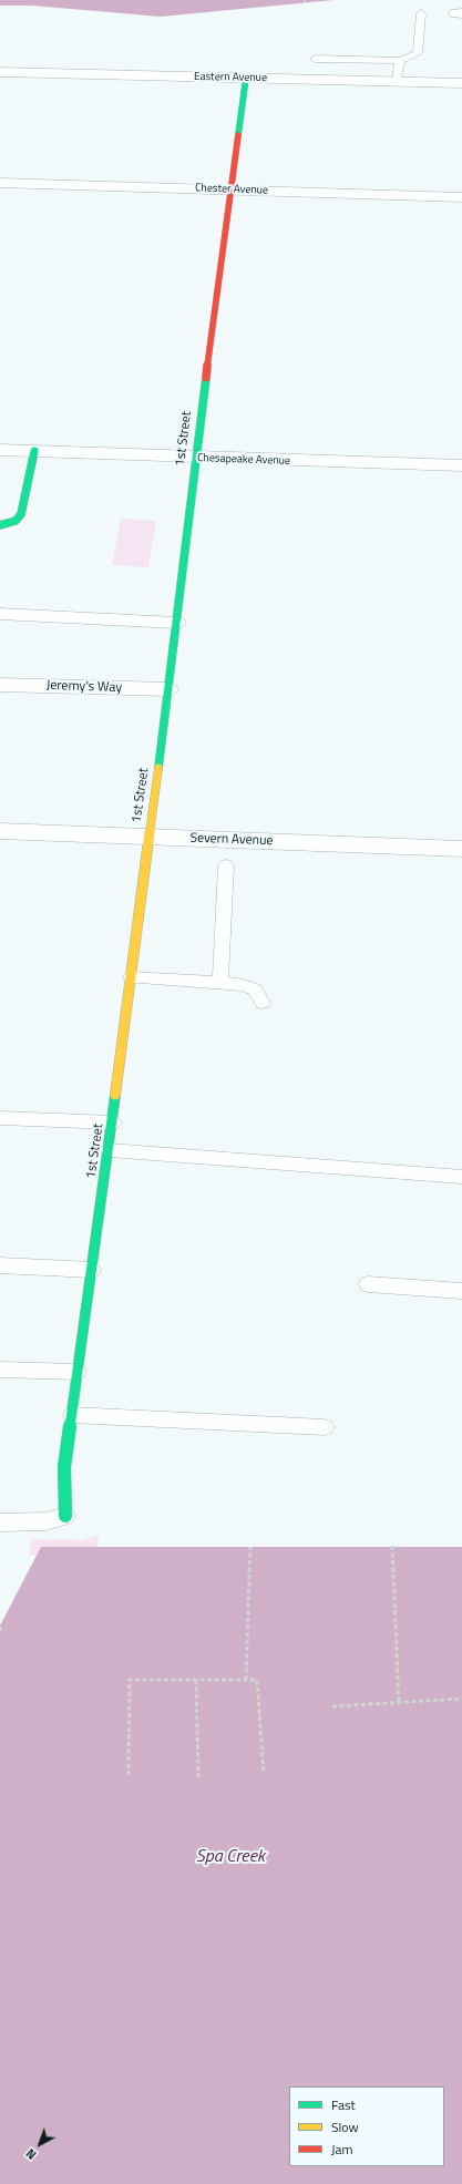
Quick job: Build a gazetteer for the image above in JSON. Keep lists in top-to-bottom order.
{
  "streets": {
    "street": [
      "Eastern Avenue",
      "Chester Avenue",
      "1st Street",
      "Chesapeake Avenue",
      "Jeremy's Way",
      "Severn Avenue"
    ]
  },
  "crossings": [
    ["Eastern Avenue", "1st Street"],
    ["Chester Avenue", "1st Street"],
    ["1st Street", "Chesapeake Avenue"],
    ["1st Street", "Jeremy's Way"],
    ["1st Street", "Severn Avenue"]
  ],
  "water": ["Spa Creek"],
  "legend": ["Fast", "Slow", "Jam"],
  "north": "bottom left"
}
